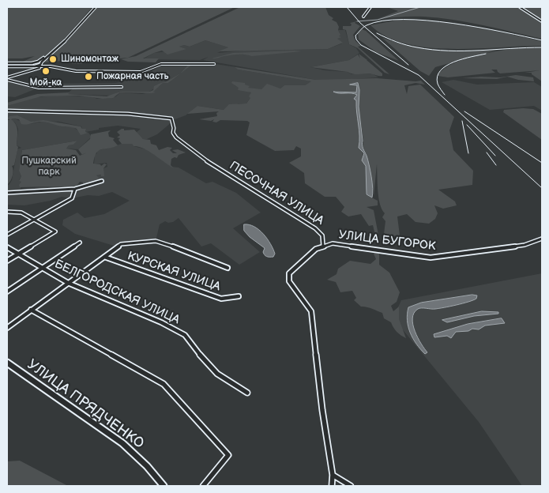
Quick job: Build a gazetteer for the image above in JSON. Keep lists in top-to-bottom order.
{
  "streets": {
    "main road": ["УЛИЦА ПРЯДЧЕНКО"],
    "street": [
      "ПЕСОЧНАЯ УЛИЦА",
      "УЛИЦА БУГОРОК",
      "КУРСКАЯ УЛИЦА",
      "БЕЛГОРОДСКАЯ УЛИЦА"
    ]
  },
  "crossings": [
    ["ПЕСОЧНАЯ УЛИЦА", "УЛИЦА БУГОРОК"]
  ],
  "parks": ["Пушкарский парк"],
  "places": ["Шиномонтаж", "Мой-ка", "Пожарная часть"]
}
